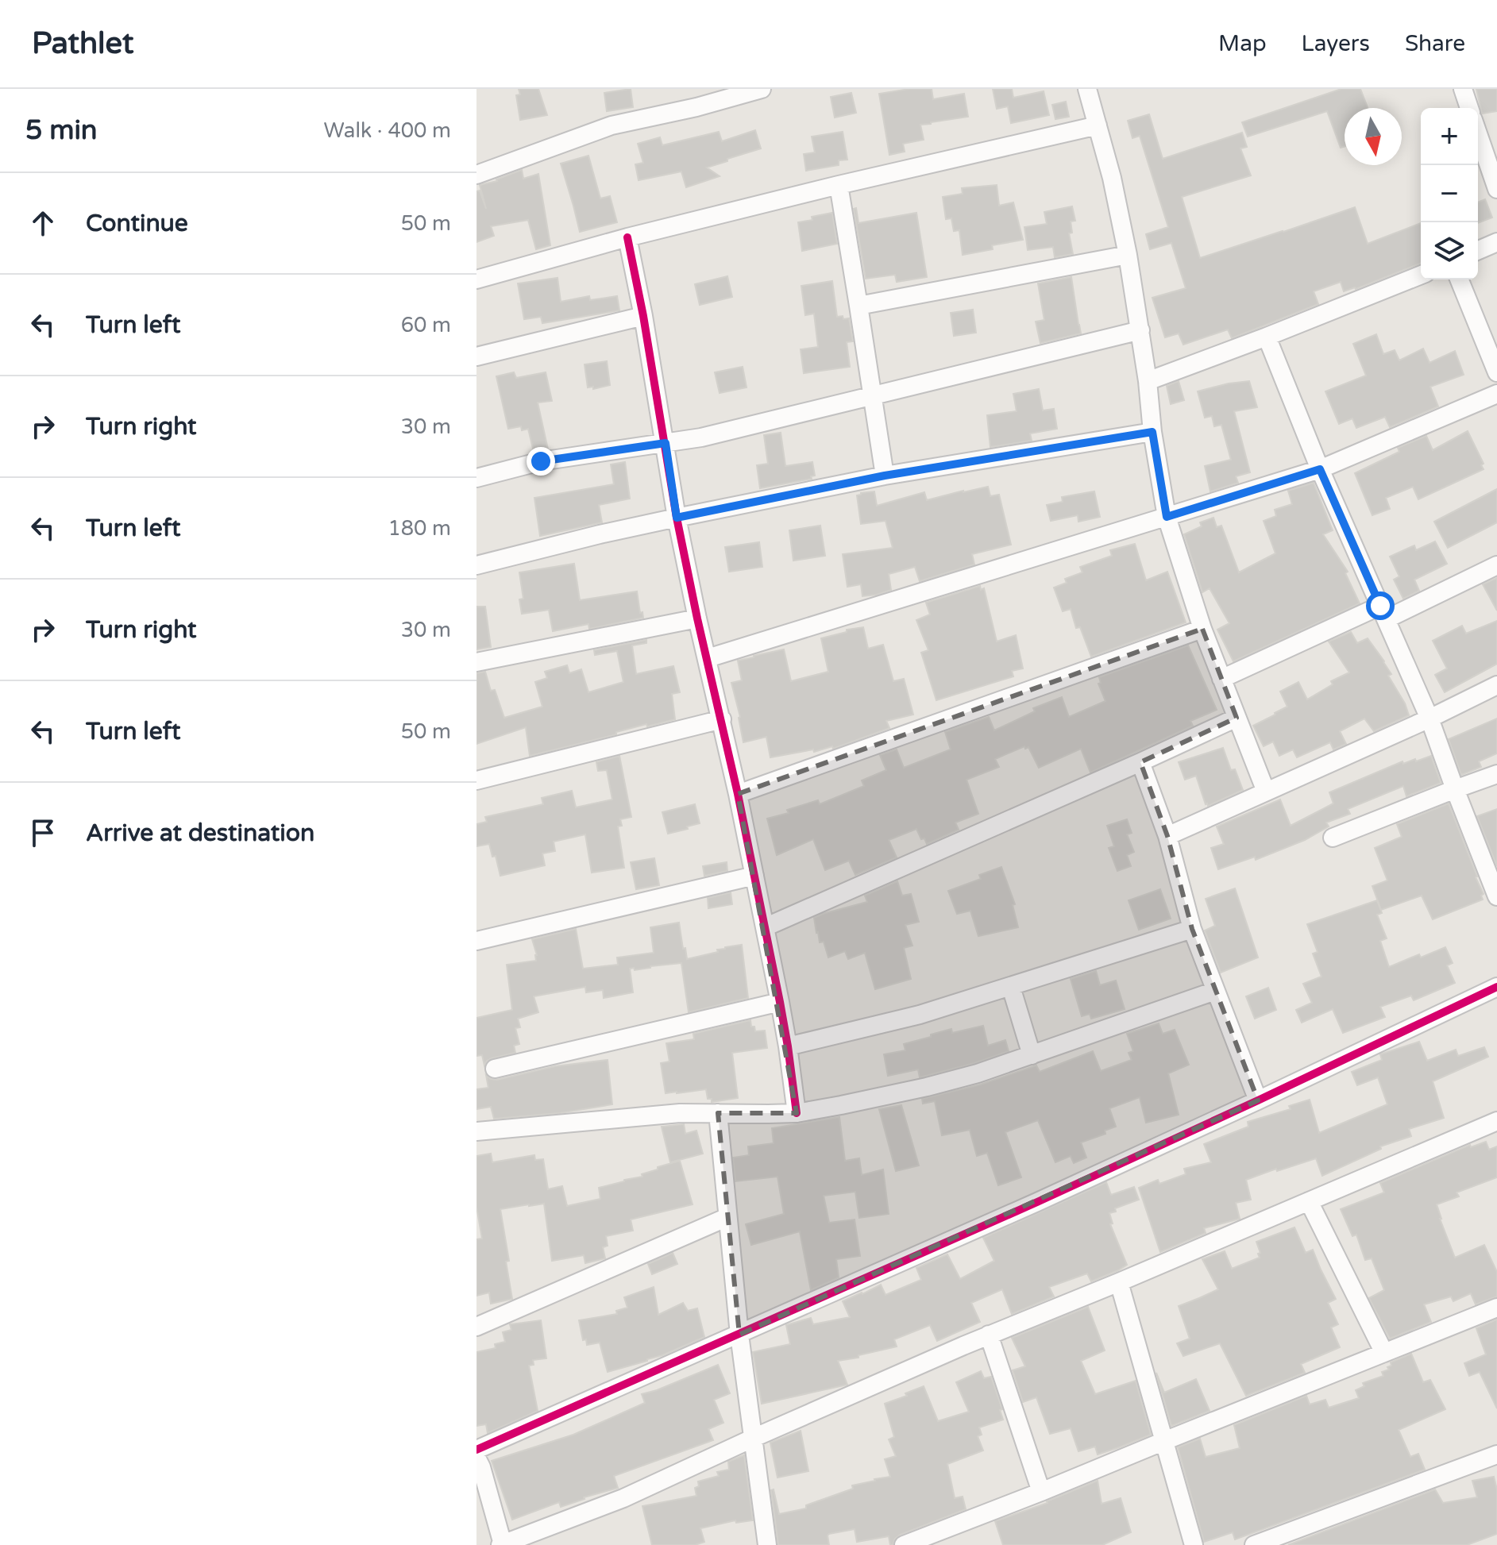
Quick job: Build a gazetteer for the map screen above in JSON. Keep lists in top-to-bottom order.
{
  "north": "bottom",
  "page": {
    "header": "Pathlet",
    "nav": ["Map", "Layers", "Share"],
    "heading": ["5 min", "Walk · 400 m"],
    "map_buttons": ["+", "−"],
    "list": [
      ["Continue", "50 m"],
      ["Turn left", "60 m"],
      ["Turn right", "30 m"],
      ["Turn left", "180 m"],
      ["Turn right", "30 m"],
      ["Turn left", "50 m"],
      "Arrive at destination"
    ]
  }
}
